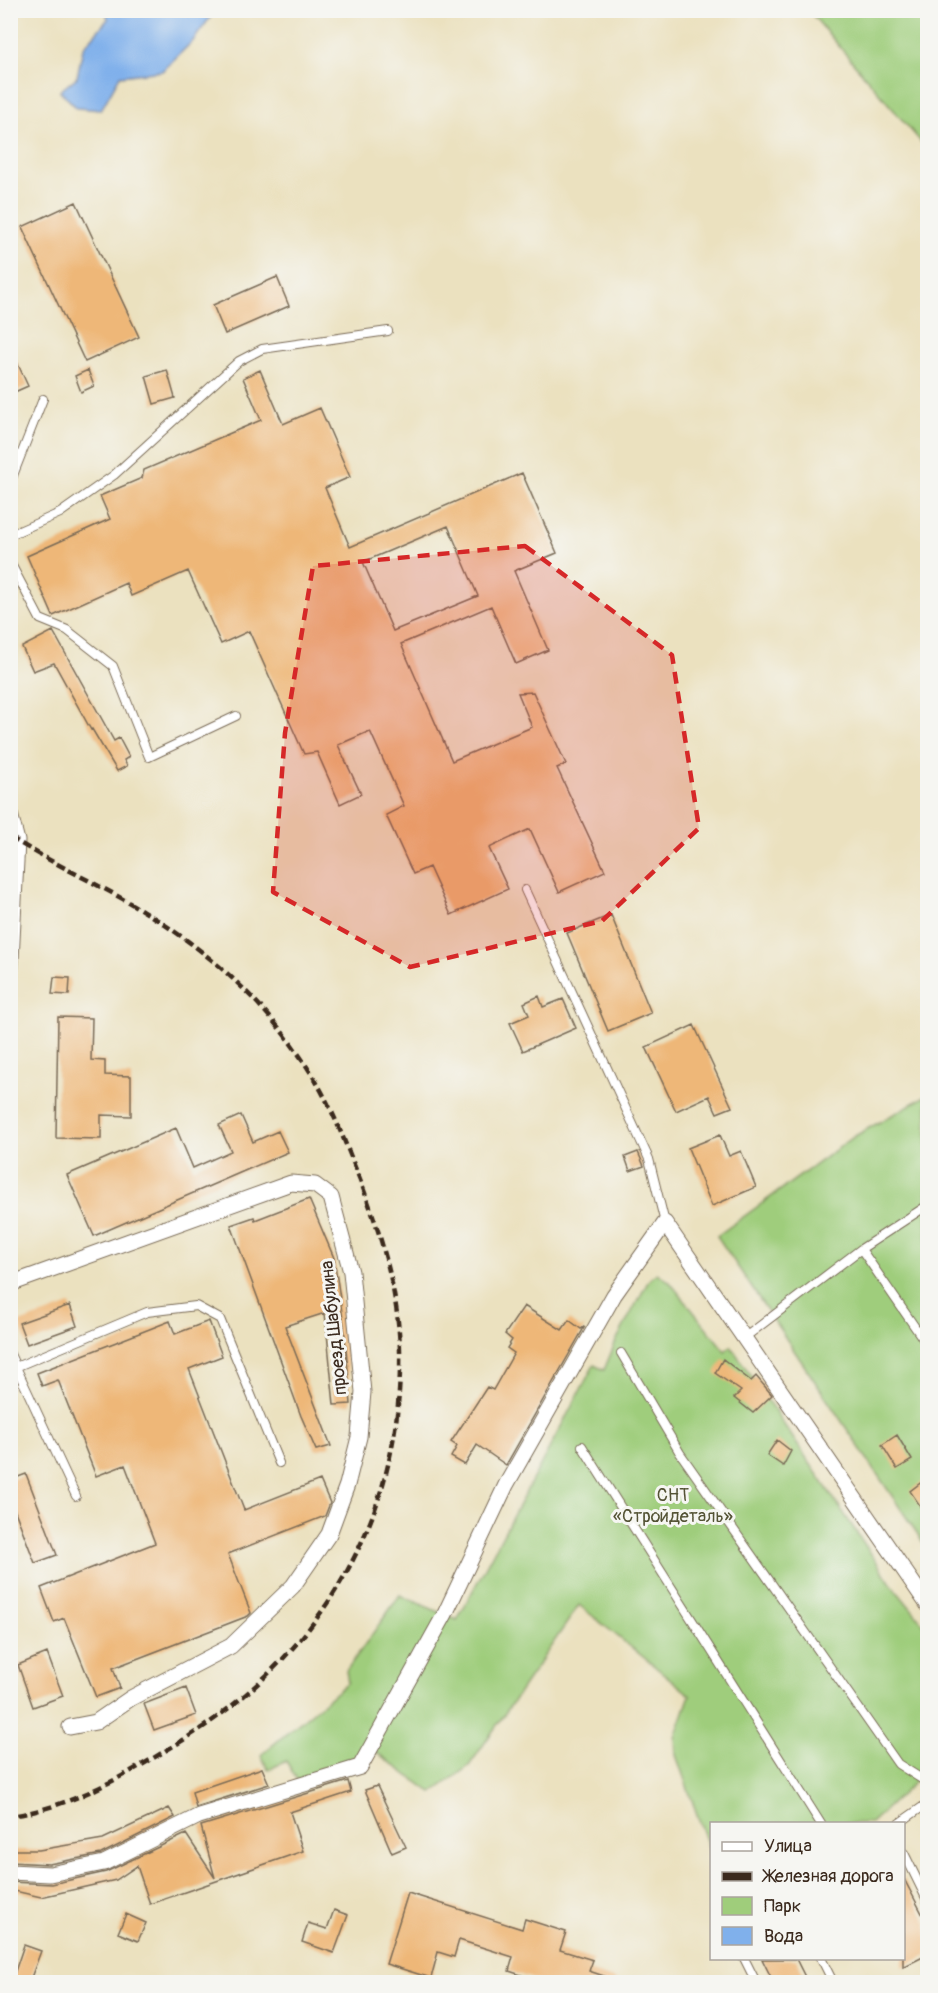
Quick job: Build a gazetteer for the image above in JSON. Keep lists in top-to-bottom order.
{
  "streets": {
    "street": ["проезд Шабулина"]
  },
  "parks": ["СНТ «Стройдеталь»"],
  "legend": [
    "Улица",
    "Железная дорога",
    "Парк",
    "Вода"
  ]
}
